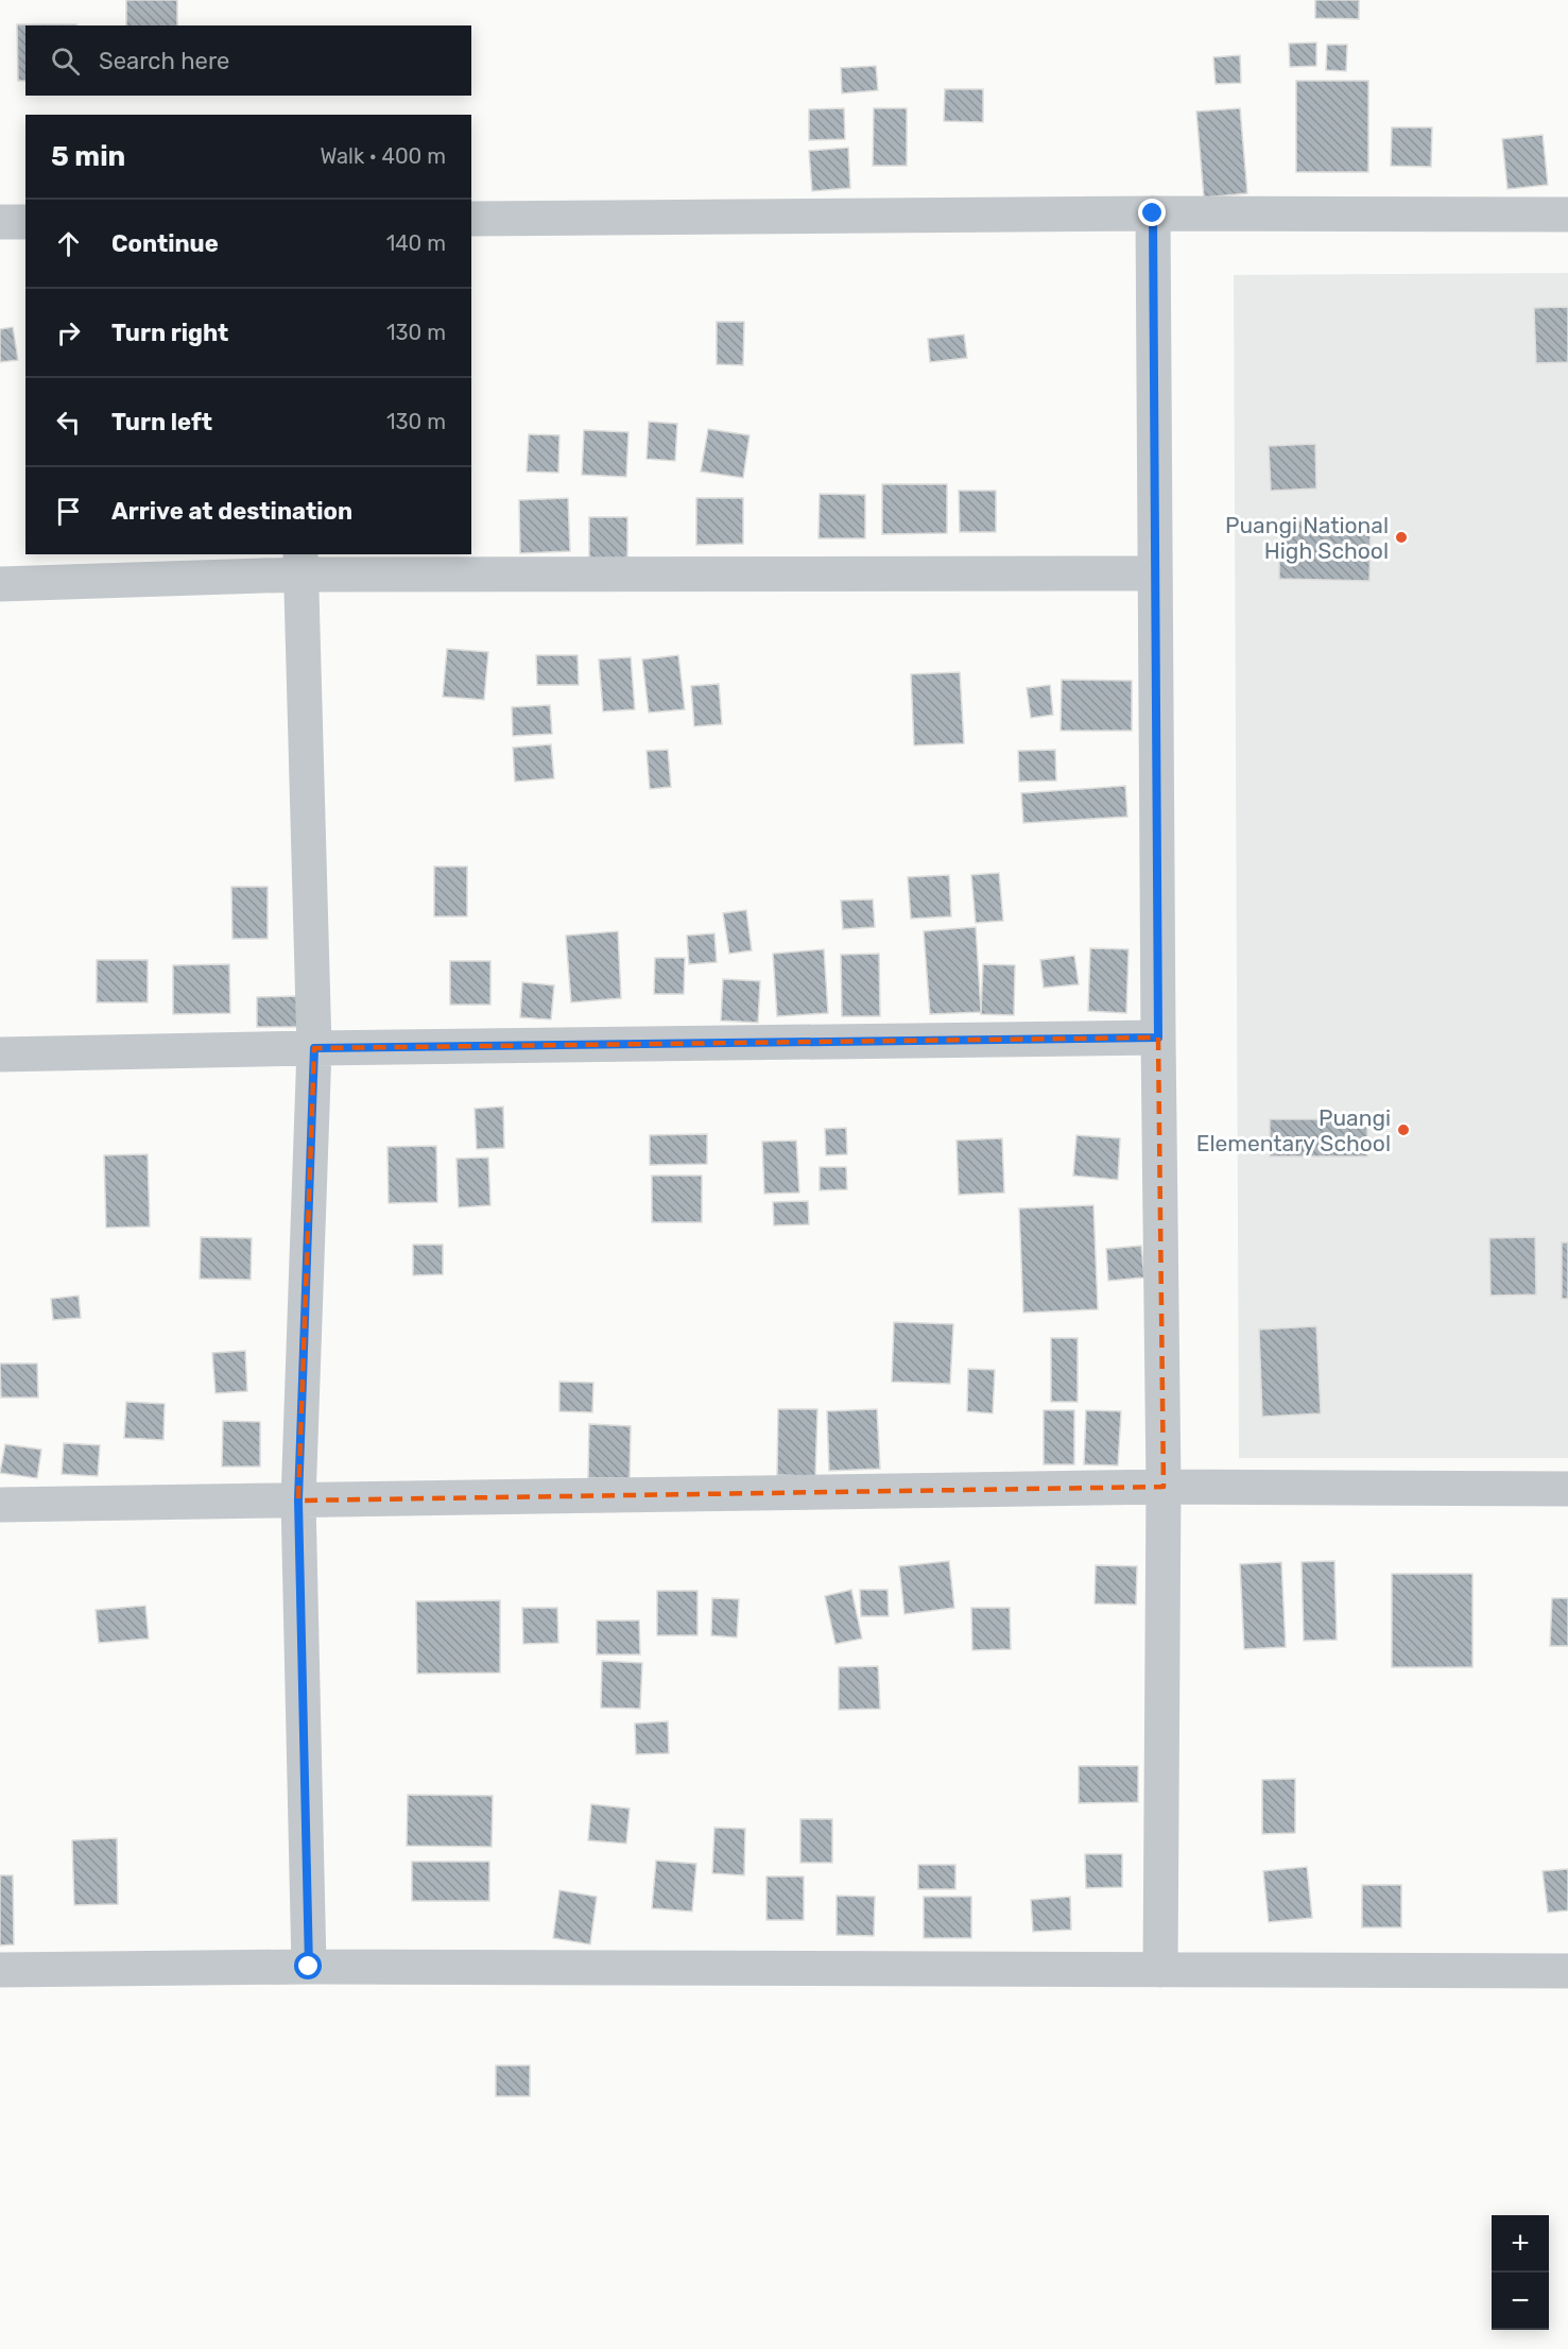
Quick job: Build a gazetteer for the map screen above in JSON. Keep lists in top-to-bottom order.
{
  "places": ["Puangi National High School", "Puangi Elementary School"],
  "page": {
    "search": "Search here",
    "heading": ["5 min", "Walk · 400 m"],
    "list": [
      ["Continue", "140 m"],
      ["Turn right", "130 m"],
      ["Turn left", "130 m"],
      "Arrive at destination"
    ],
    "map_buttons": ["+", "−"]
  }
}
